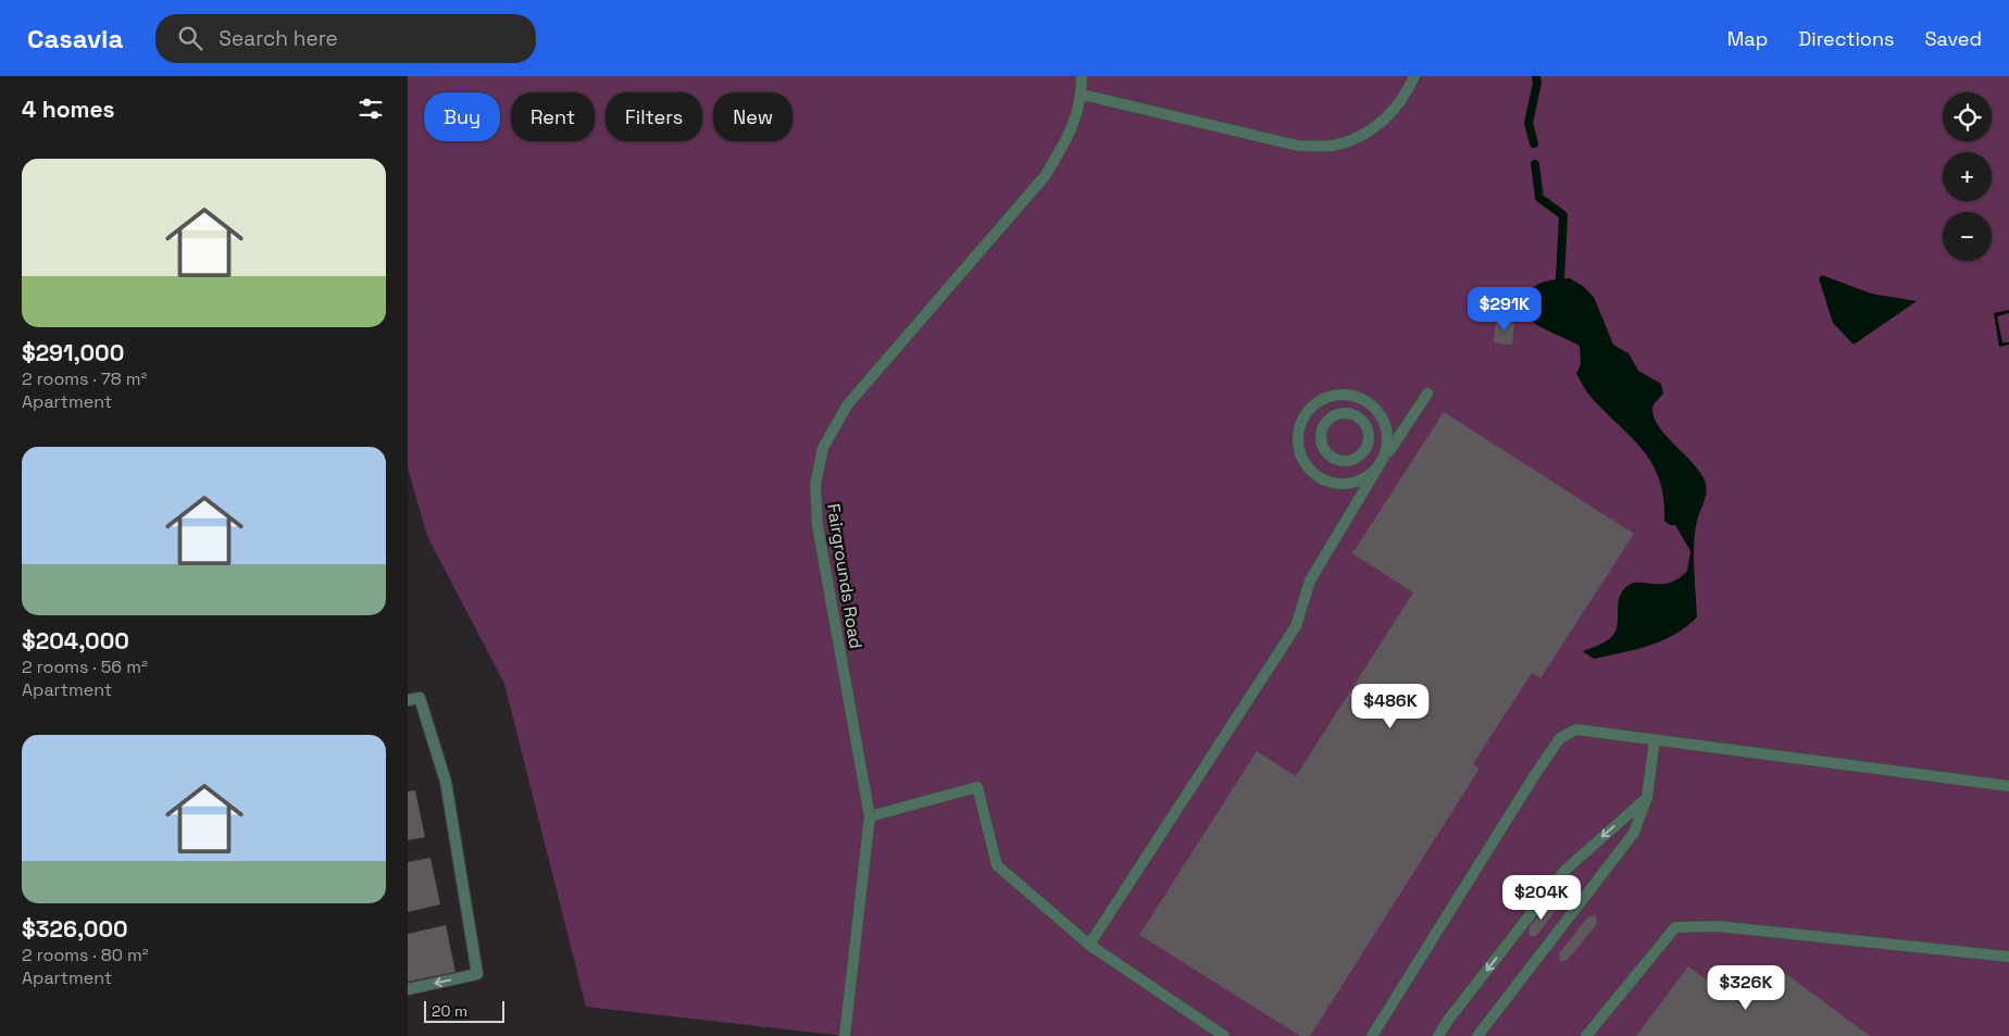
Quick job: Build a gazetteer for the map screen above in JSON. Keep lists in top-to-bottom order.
{
  "streets": {
    "street": ["Fairgrounds Road"]
  },
  "scale_bar": "20 m",
  "page": {
    "header": "Casavia",
    "search": "Search here",
    "nav": ["Map", "Directions", "Saved"],
    "heading": "4 homes",
    "map_buttons": ["+", "−"],
    "chip": [
      "Buy",
      "Rent",
      "Filters",
      "New"
    ],
    "list": [
      {
        "name": "$291,000",
        "note": "2 rooms · 78 m² · Apartment"
      },
      {
        "name": "$204,000",
        "note": "2 rooms · 56 m² · Apartment"
      },
      {
        "name": "$326,000",
        "note": "2 rooms · 80 m² · Apartment"
      }
    ],
    "price": [
      "$291K",
      "$486K",
      "$204K",
      "$326K"
    ],
    "scale": "20 m"
  }
}
